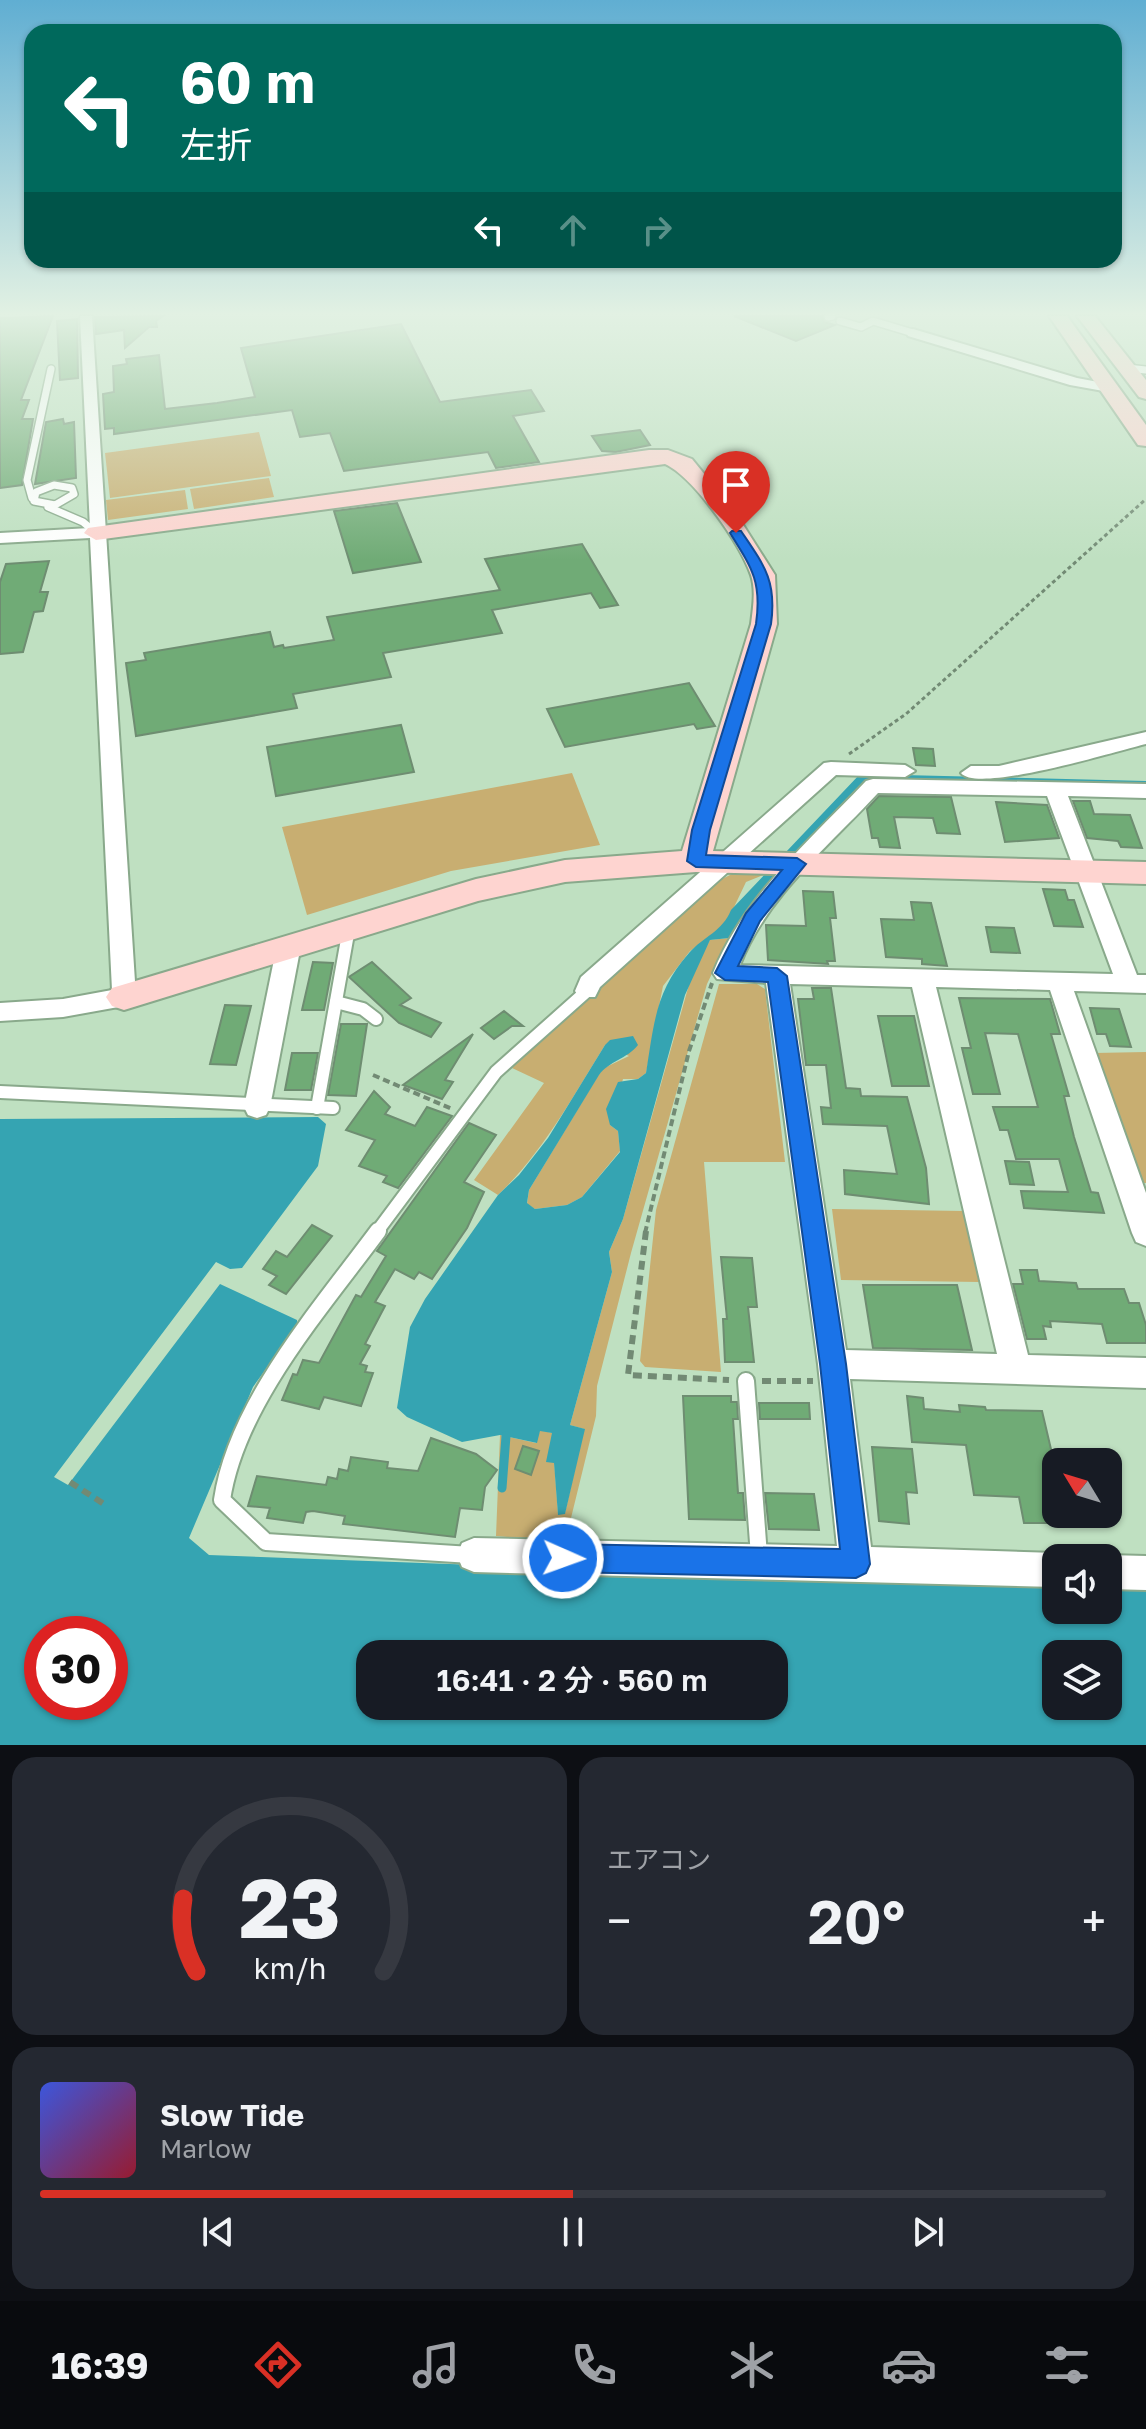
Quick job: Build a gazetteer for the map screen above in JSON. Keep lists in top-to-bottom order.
{
  "north": "top left",
  "page": {
    "turn": ["60 m", "左折"],
    "limit": "30",
    "trip": "16:41 · 2 分 · 560 m",
    "tile": "エアコン",
    "heat": ["−", "20°", "+"],
    "song": ["Slow Tide", "Marlow"],
    "tabs": "16:39",
    "gauge": ["23", "km/h"]
  }
}
